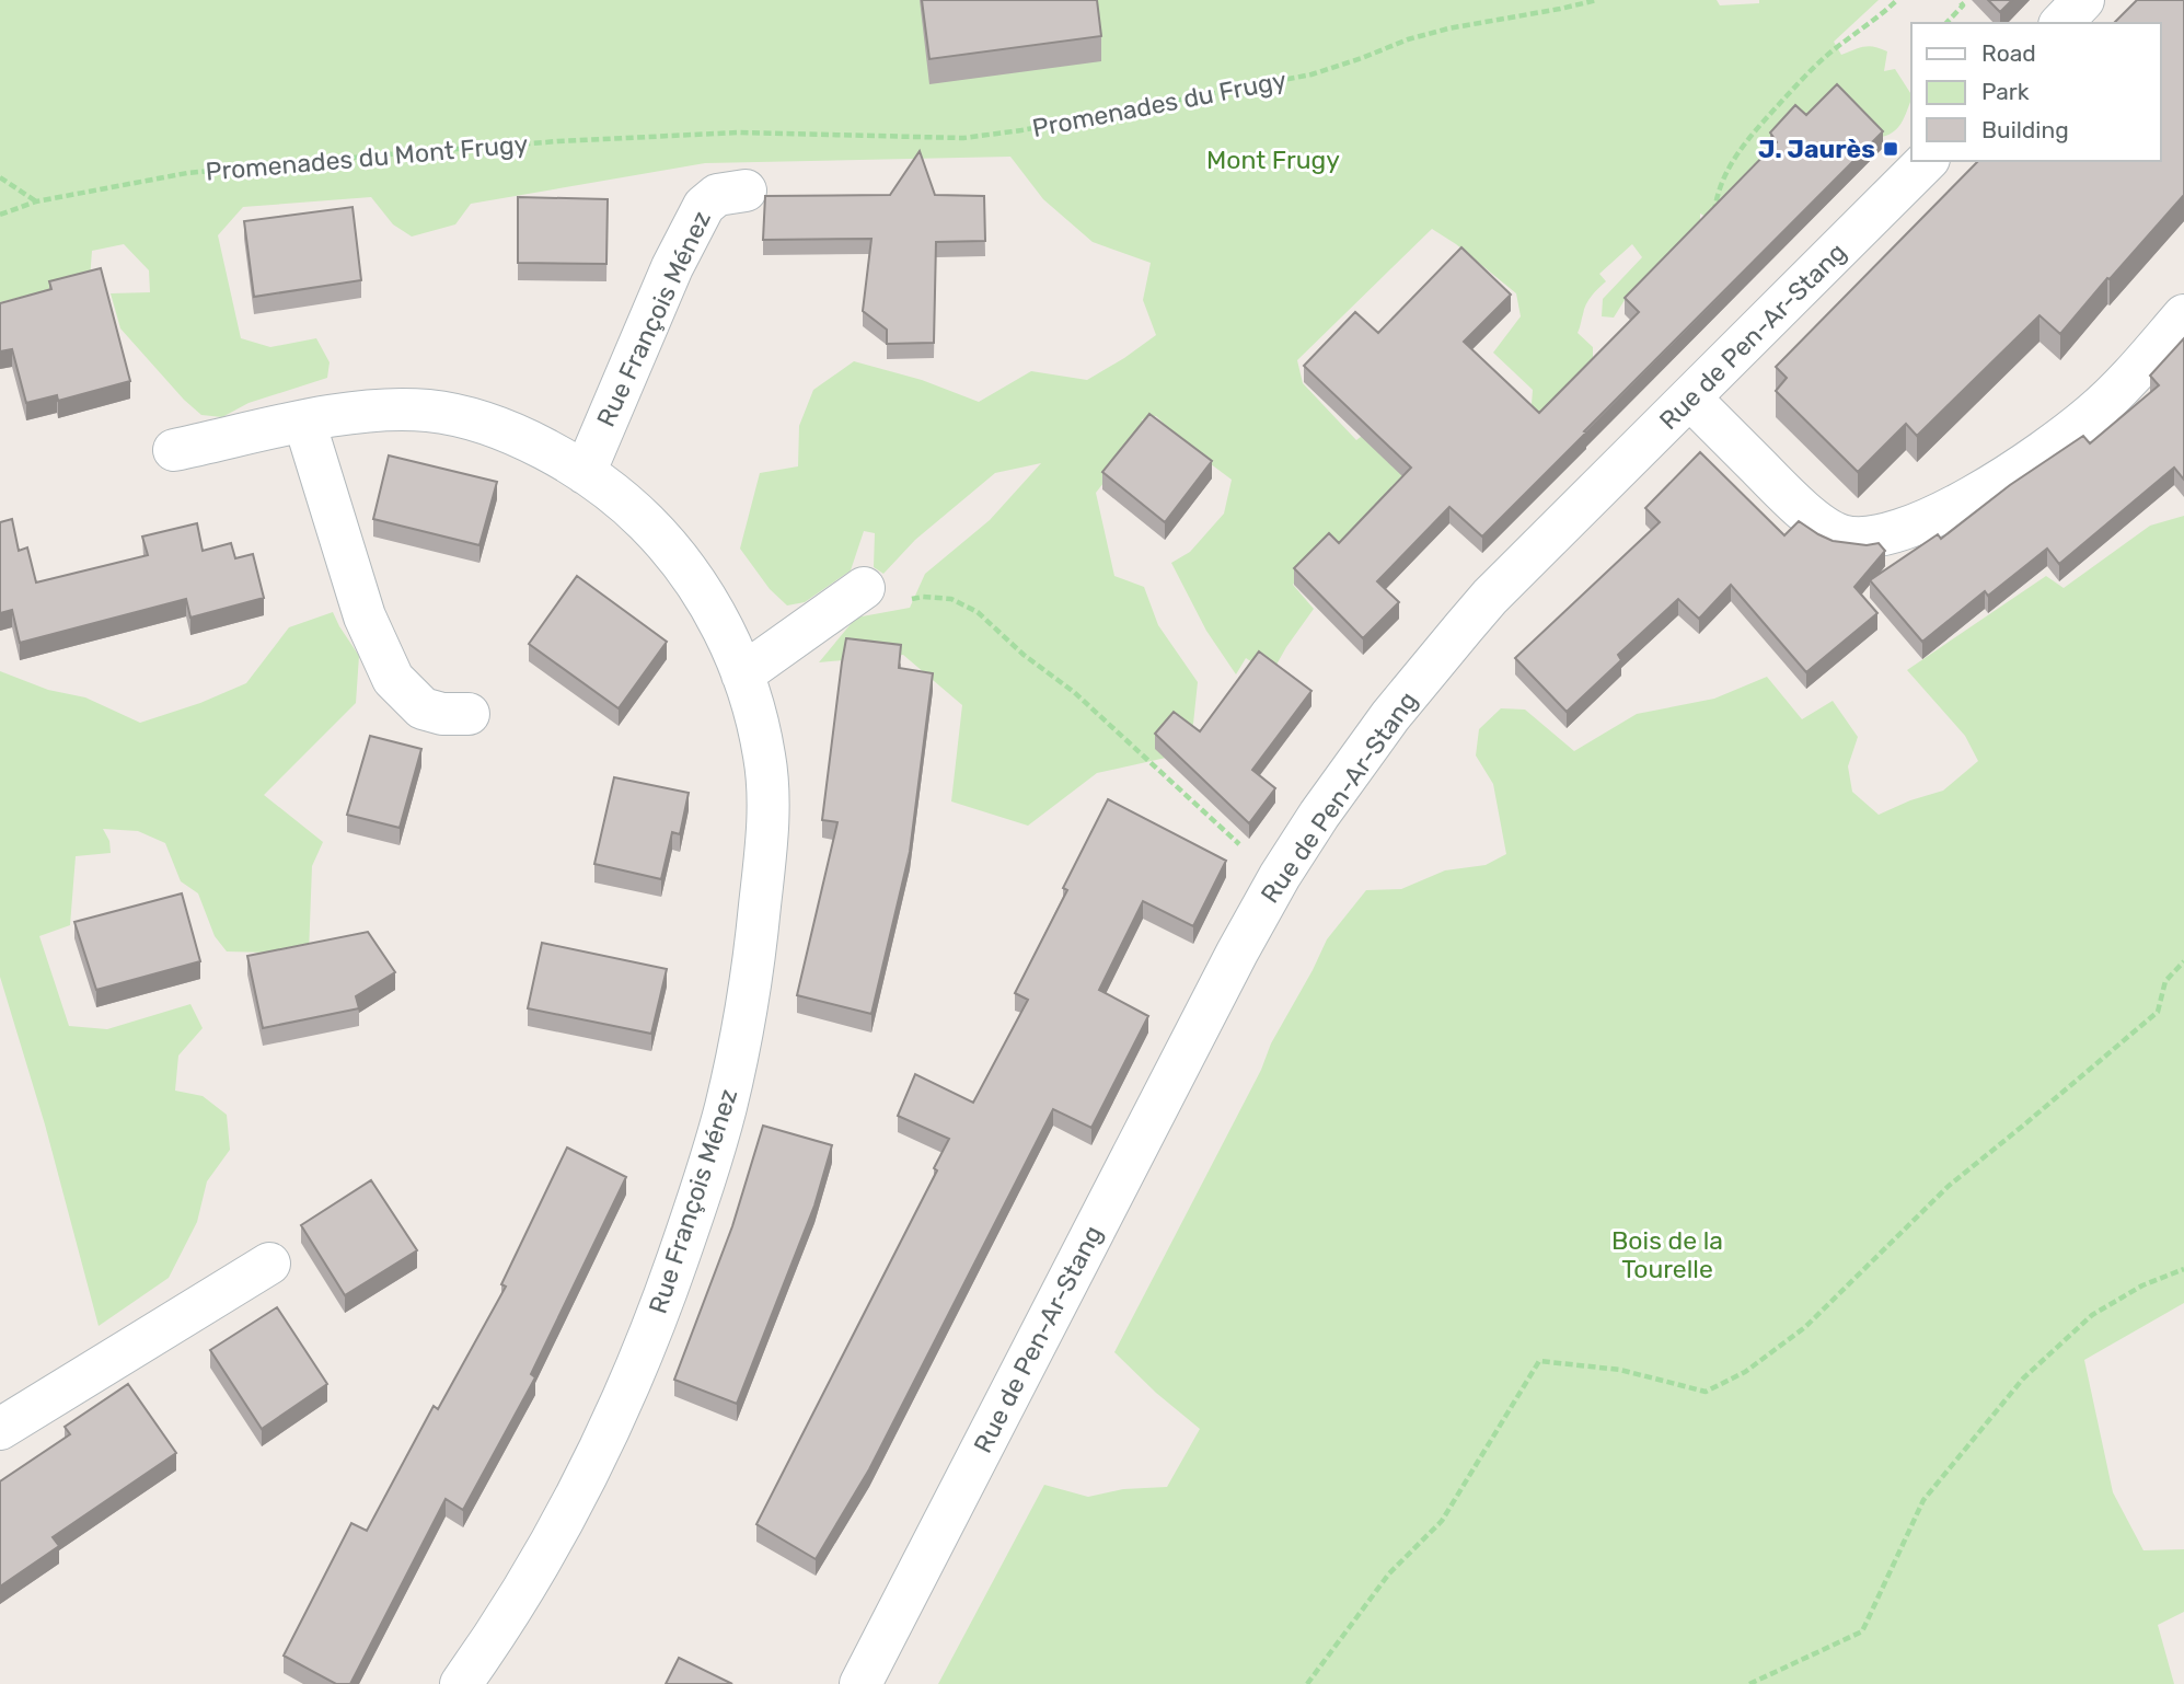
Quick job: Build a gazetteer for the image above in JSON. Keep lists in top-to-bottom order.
{
  "streets": {
    "street": ["Rue François Ménez", "Rue de Pen-Ar-Stang"],
    "path": ["Promenades du Frugy", "Promenades du Mont Frugy"]
  },
  "crossings": [
    ["Promenades du Frugy", "Promenades du Mont Frugy"]
  ],
  "parks": ["Mont Frugy", "Bois de la Tourelle"],
  "places": {
    "transit": ["J. Jaurès"]
  },
  "legend": ["Road", "Park", "Building"]
}
